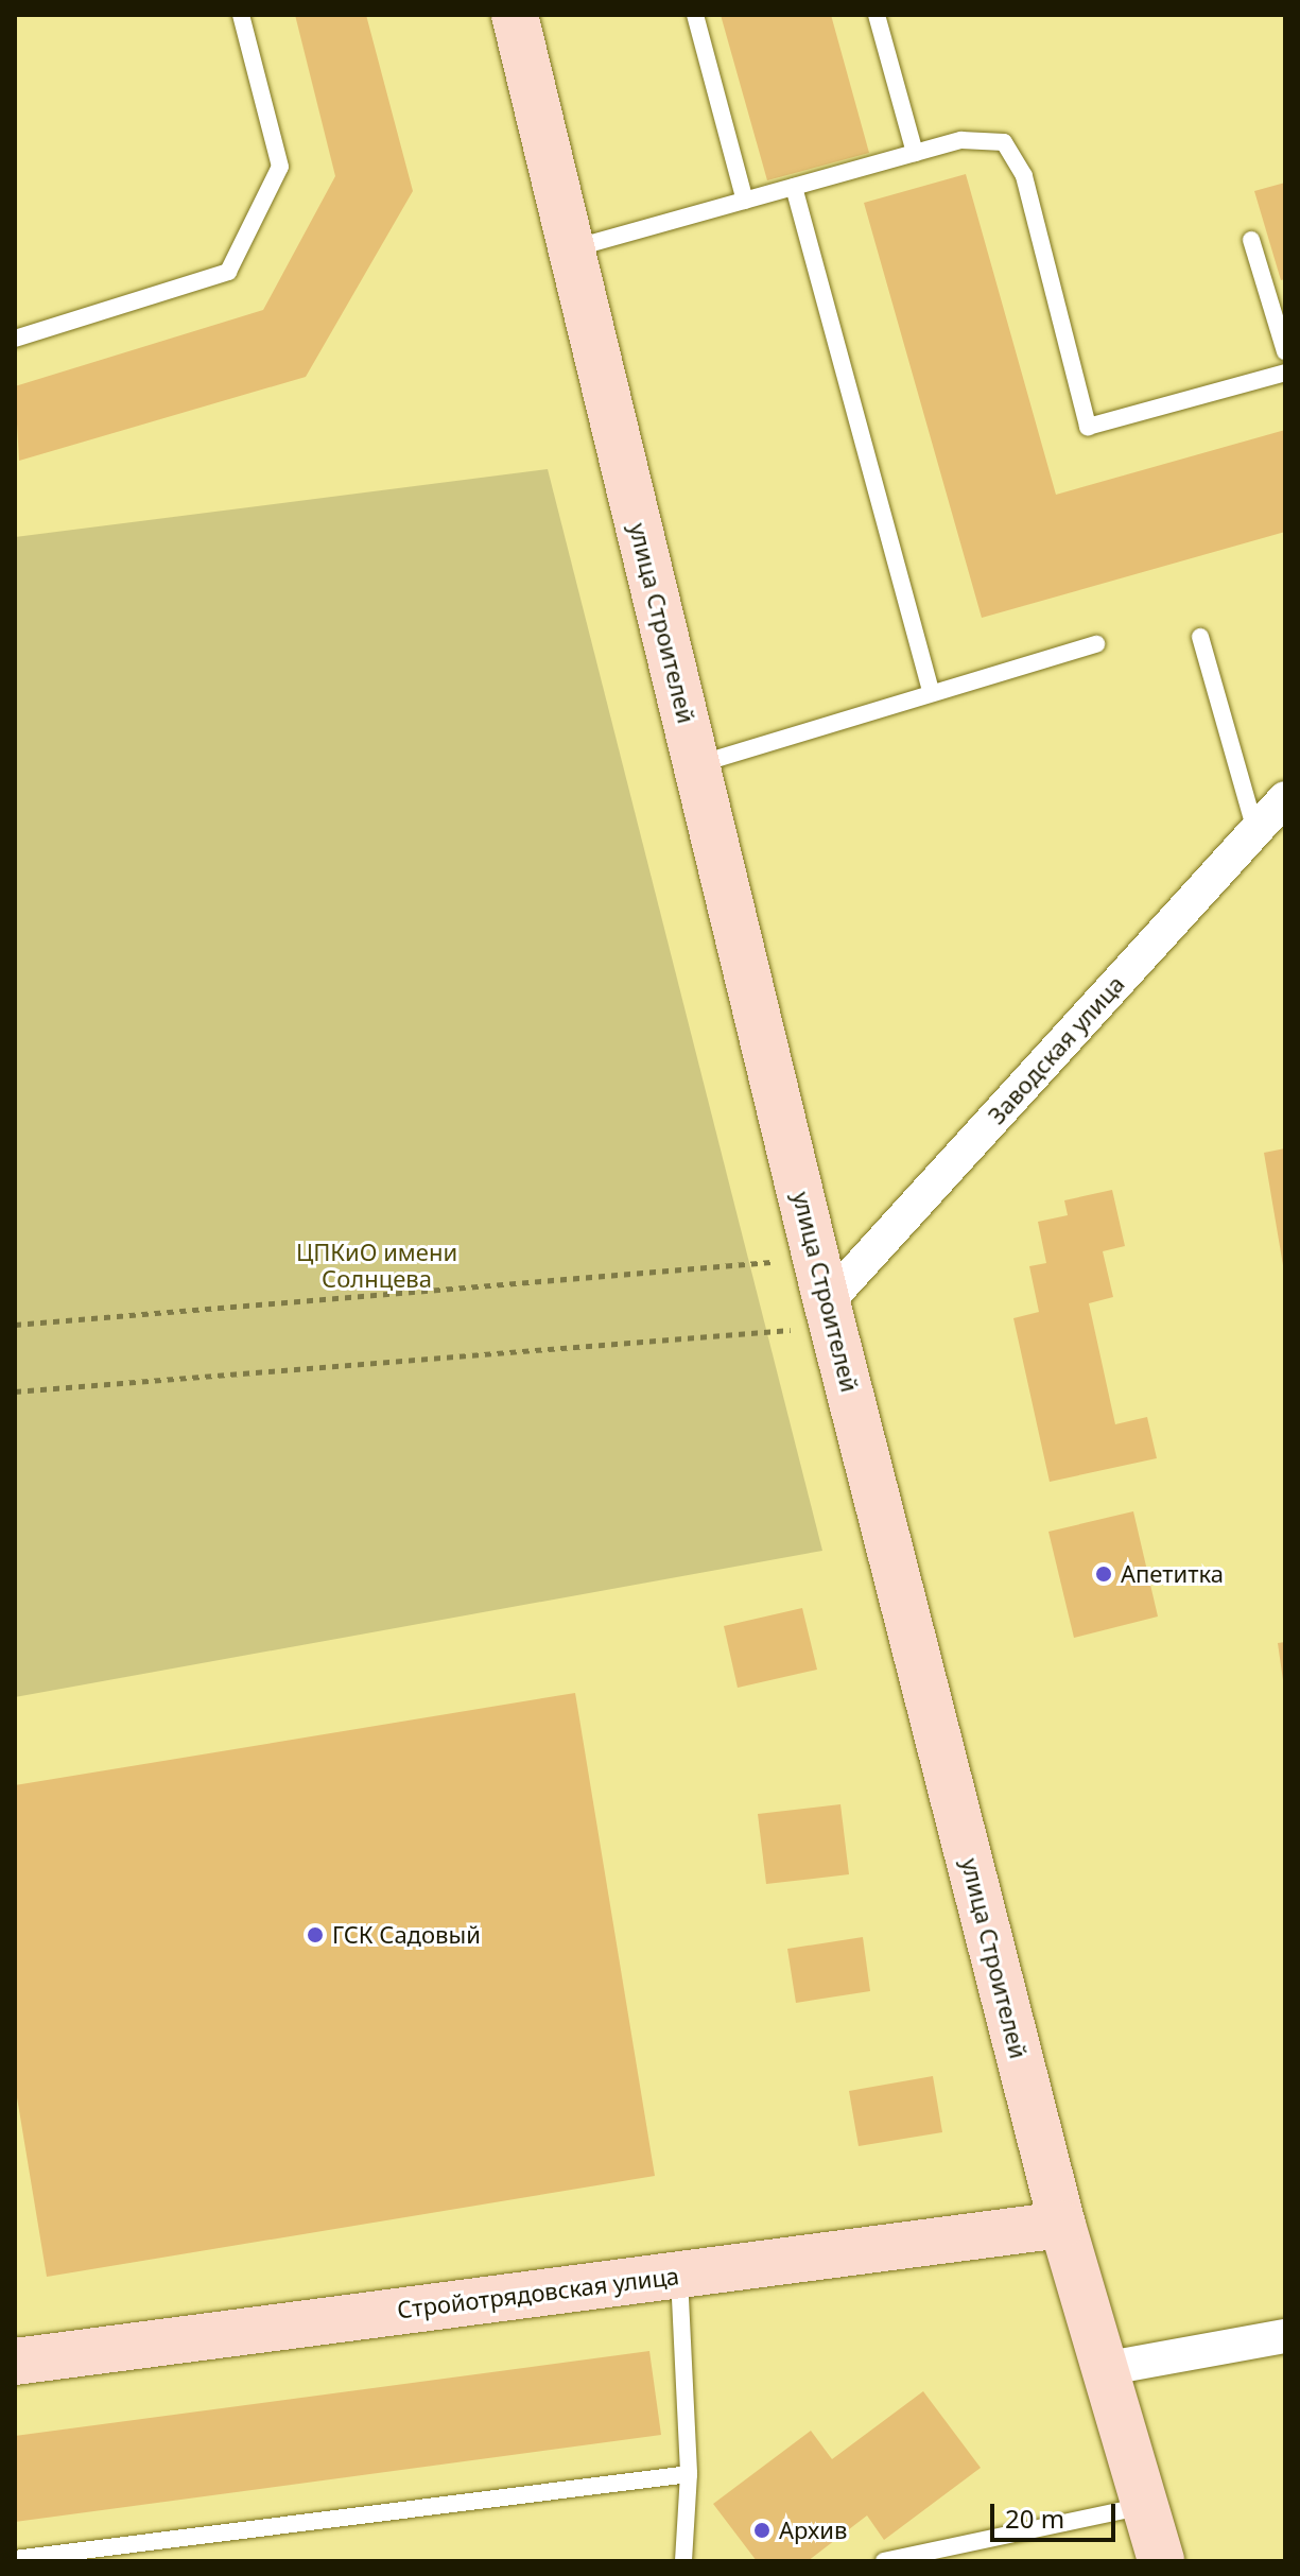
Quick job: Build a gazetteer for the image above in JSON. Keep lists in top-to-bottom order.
{
  "streets": {
    "main road": ["улица Строителей", "Стройотрядовская улица"],
    "street": ["Заводская улица"]
  },
  "crossings": [
    ["улица Строителей", "Заводская улица"],
    ["улица Строителей", "Стройотрядовская улица"]
  ],
  "parks": ["ЦПКиО имени Солнцева"],
  "places": ["Апетитка", "ГСК Садовый", "Архив"],
  "scale_bar": "20 m"
}
